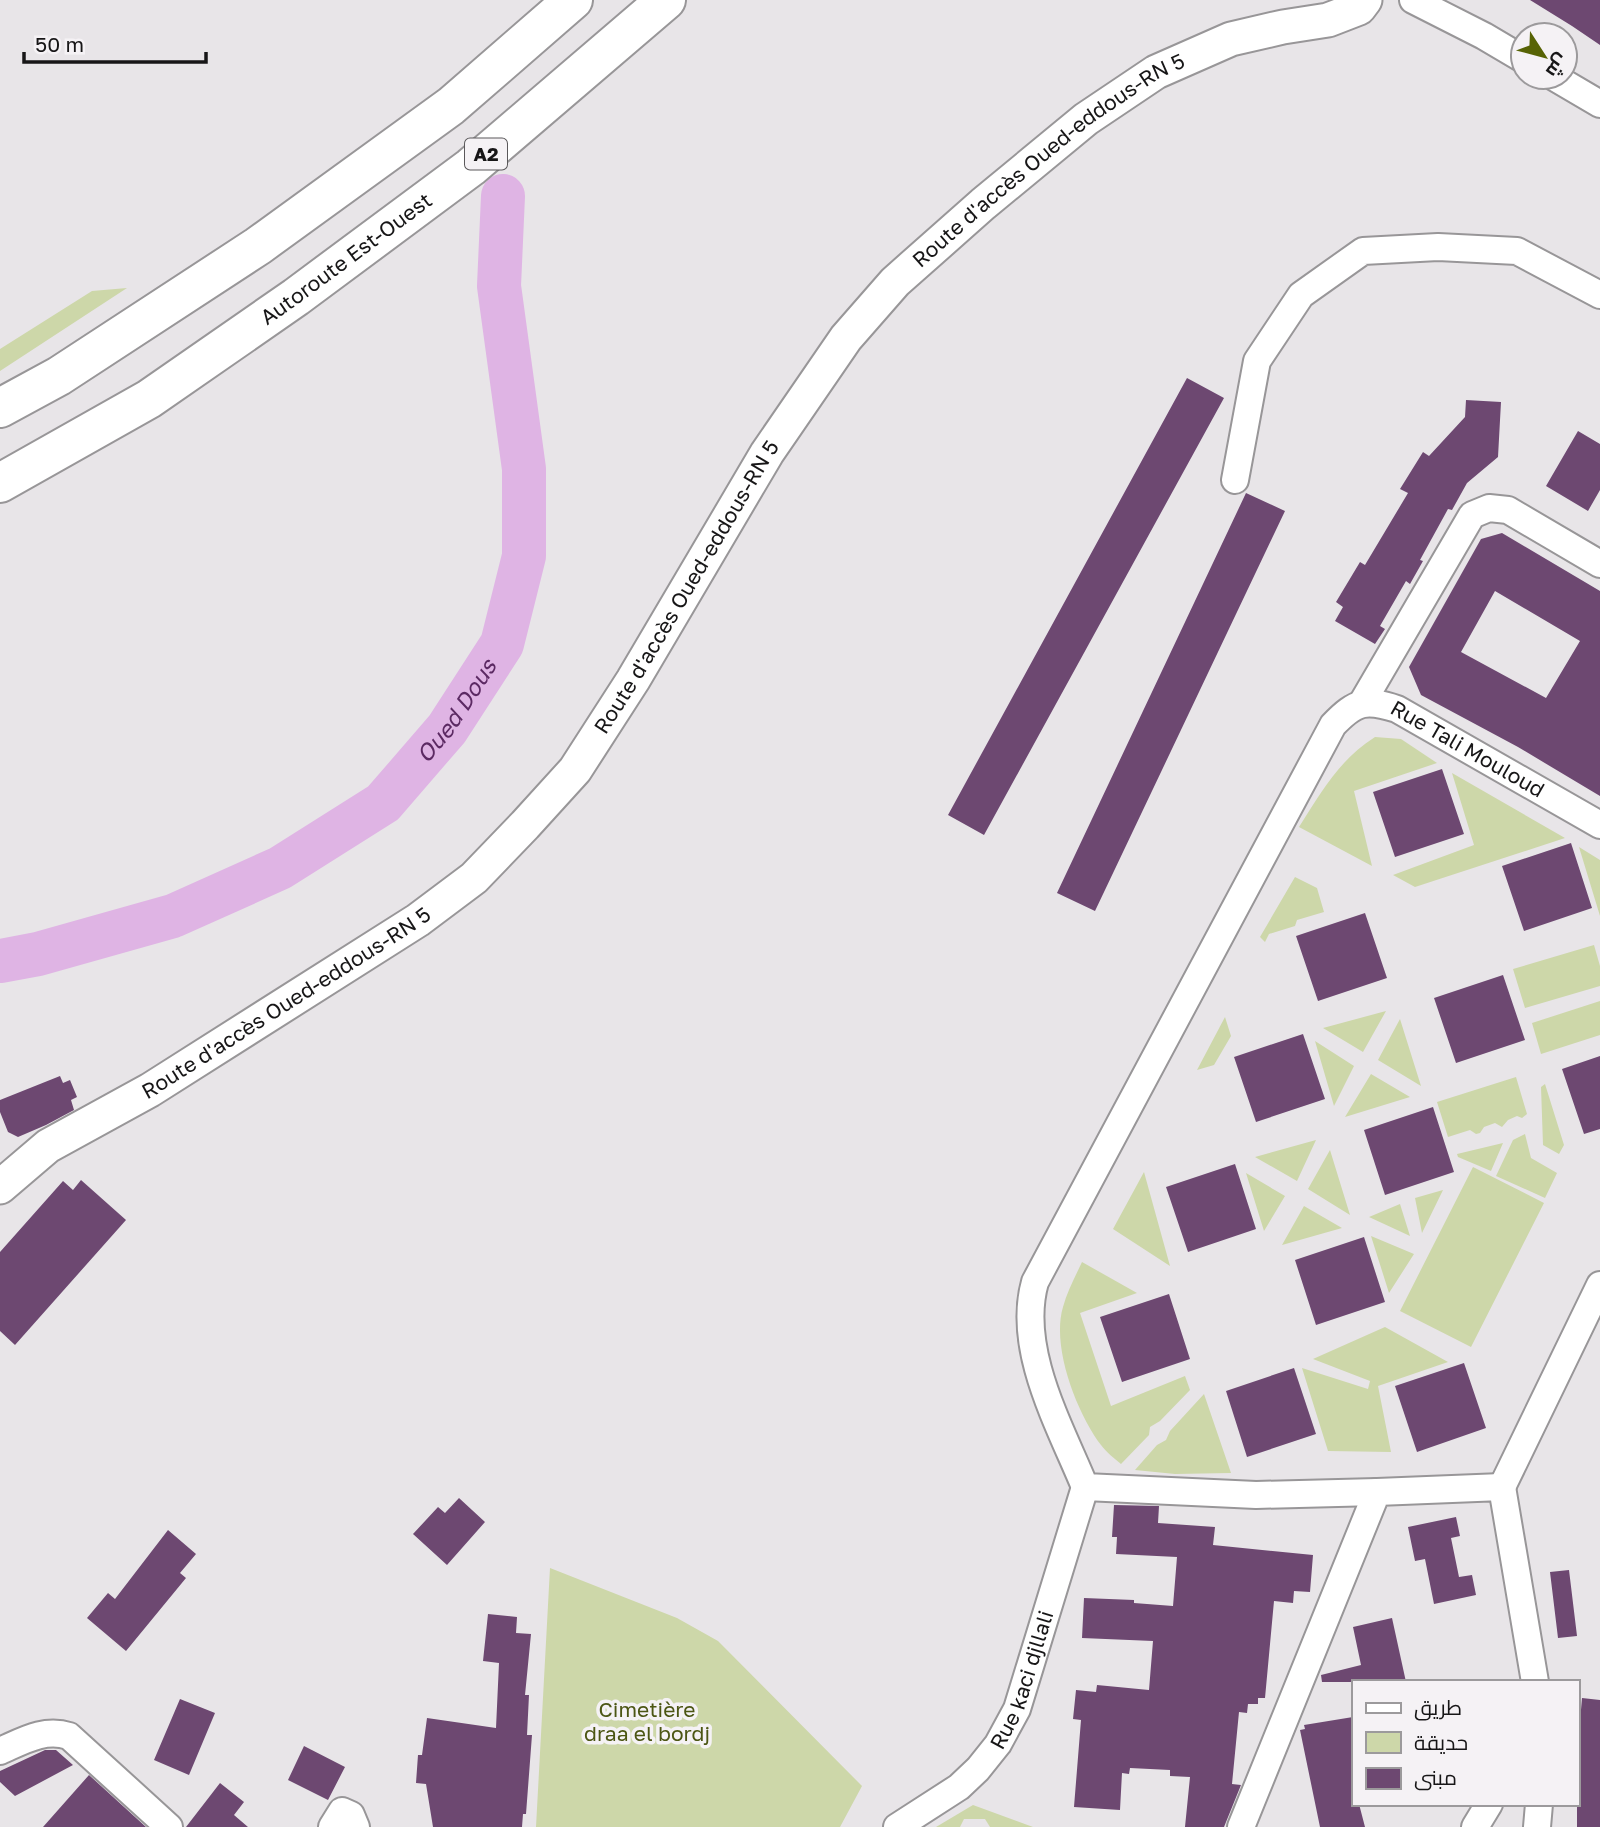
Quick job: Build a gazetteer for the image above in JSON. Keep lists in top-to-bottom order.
{
  "streets": {
    "highway": ["A2", "Autoroute Est-Ouest"],
    "main road": ["Route d'accès Oued-eddous-RN 5"],
    "street": ["Rue Tali Mouloud", "Rue kaci djllali"]
  },
  "crossings": [
    ["Rue Tali Mouloud", "Rue kaci djllali"]
  ],
  "water": ["Oued Dous"],
  "parks": ["Cimetière draa el bordj"],
  "legend": ["طريق", "حديقة", "مبنى"],
  "scale_bar": "50 m",
  "north": "bottom right"
}
